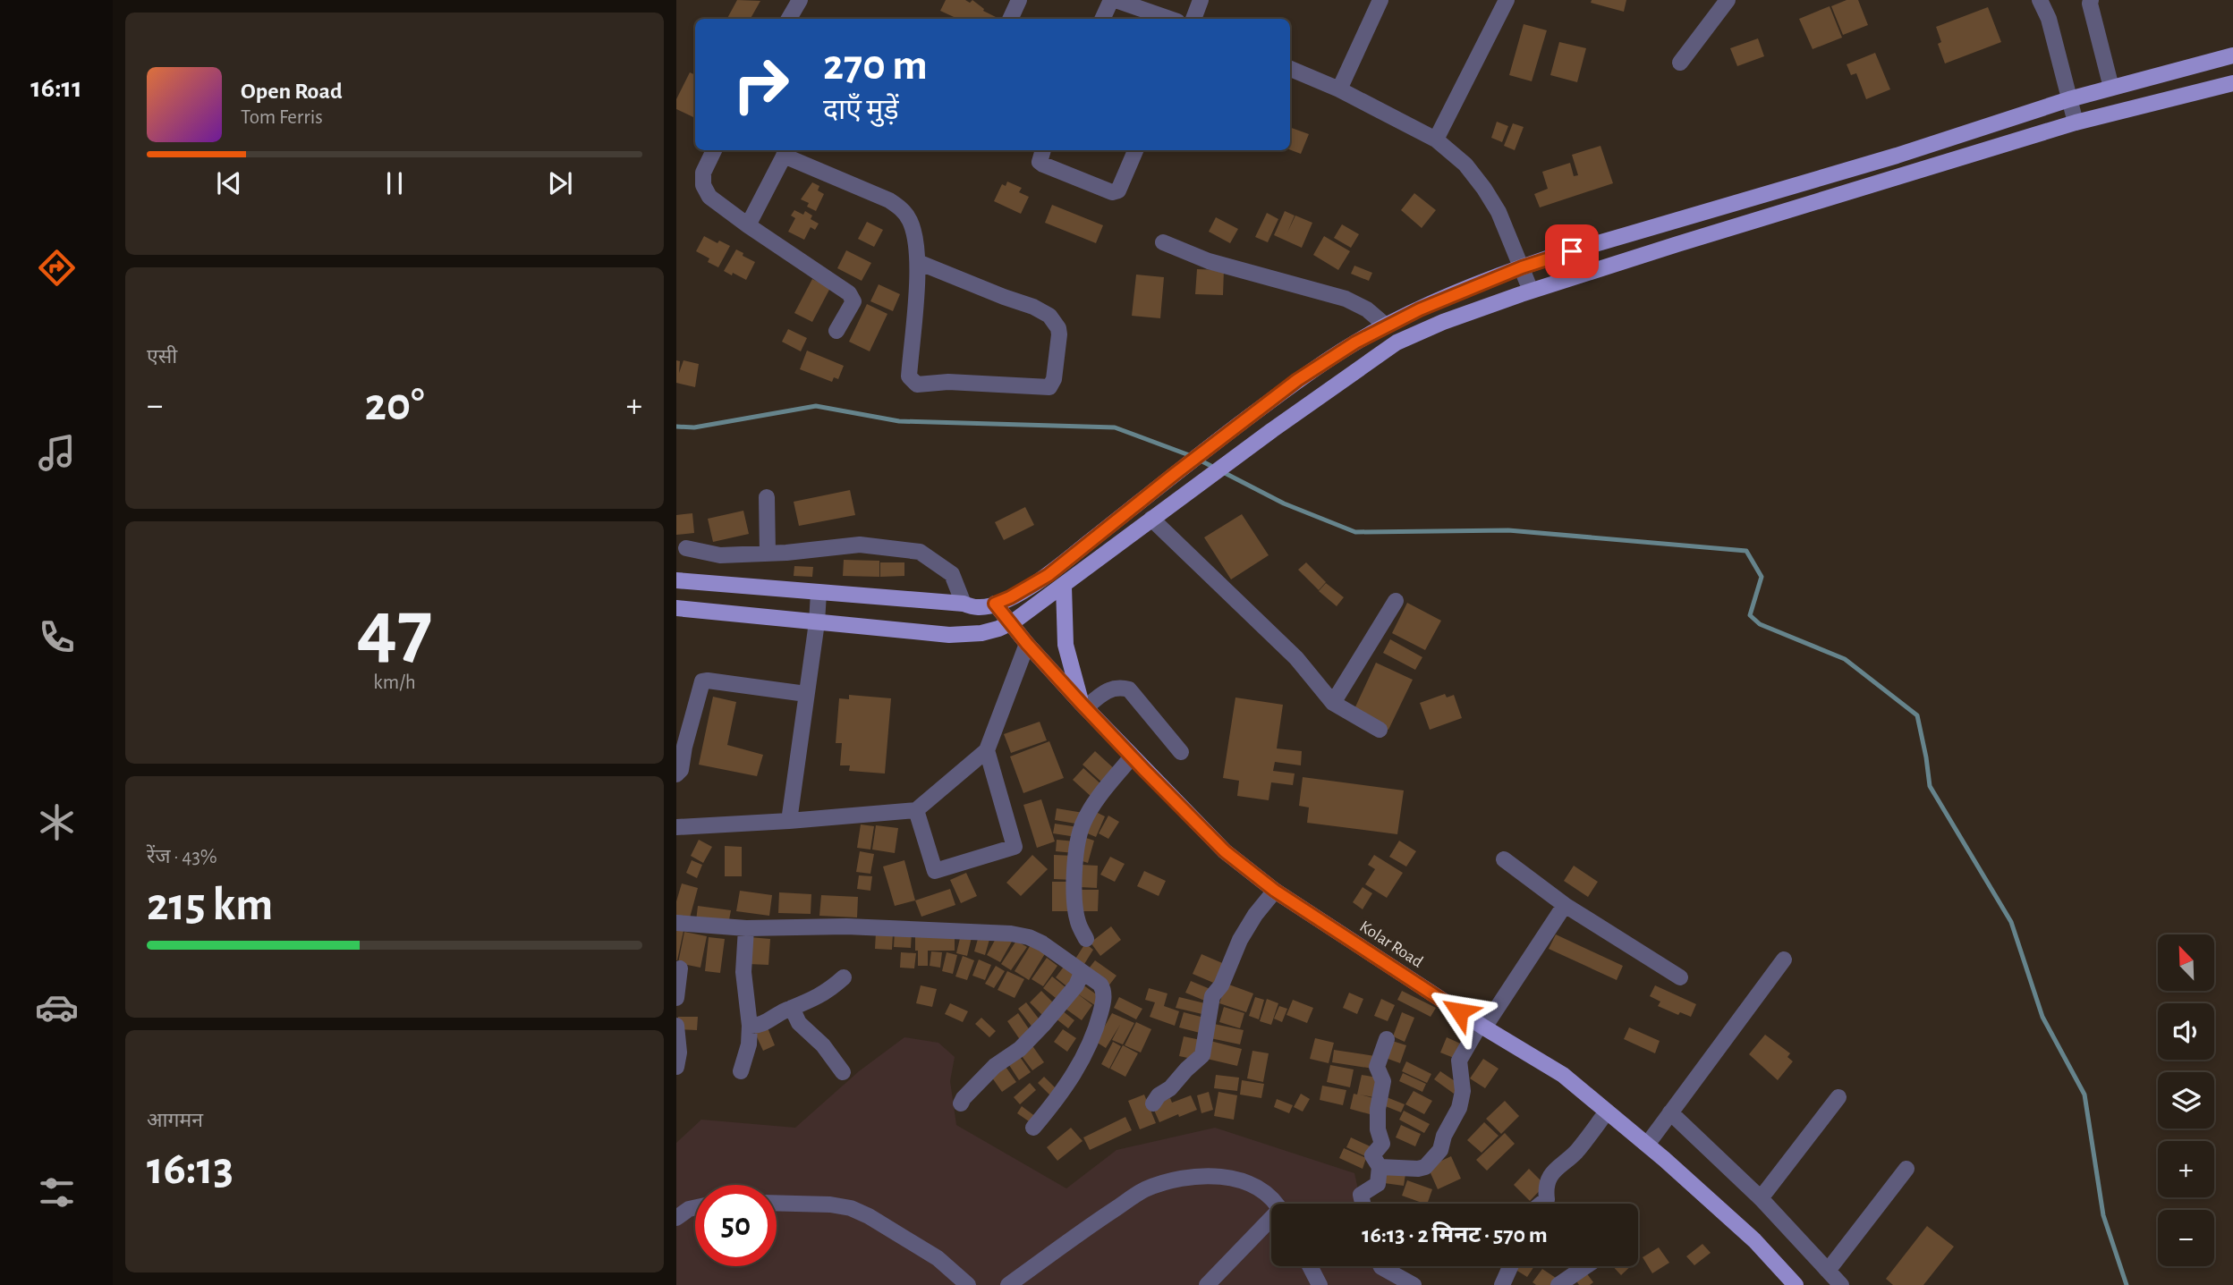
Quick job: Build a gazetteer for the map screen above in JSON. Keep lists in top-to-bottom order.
{
  "streets": {
    "main road": ["Kolar Road"]
  },
  "north": "top left",
  "page": {
    "tabs": "16:11",
    "turn": ["270 m", "दाएँ मुड़ें"],
    "song": ["Open Road", "Tom Ferris"],
    "tile": [
      "एसी",
      ["47", "km/h"],
      ["रेंज · 43%", "215 km"],
      ["आगमन", "16:13"]
    ],
    "heat": ["−", "20°", "+"],
    "map_buttons": ["+", "−"],
    "limit": "50",
    "trip": "16:13 · 2 मिनट · 570 m"
  }
}
